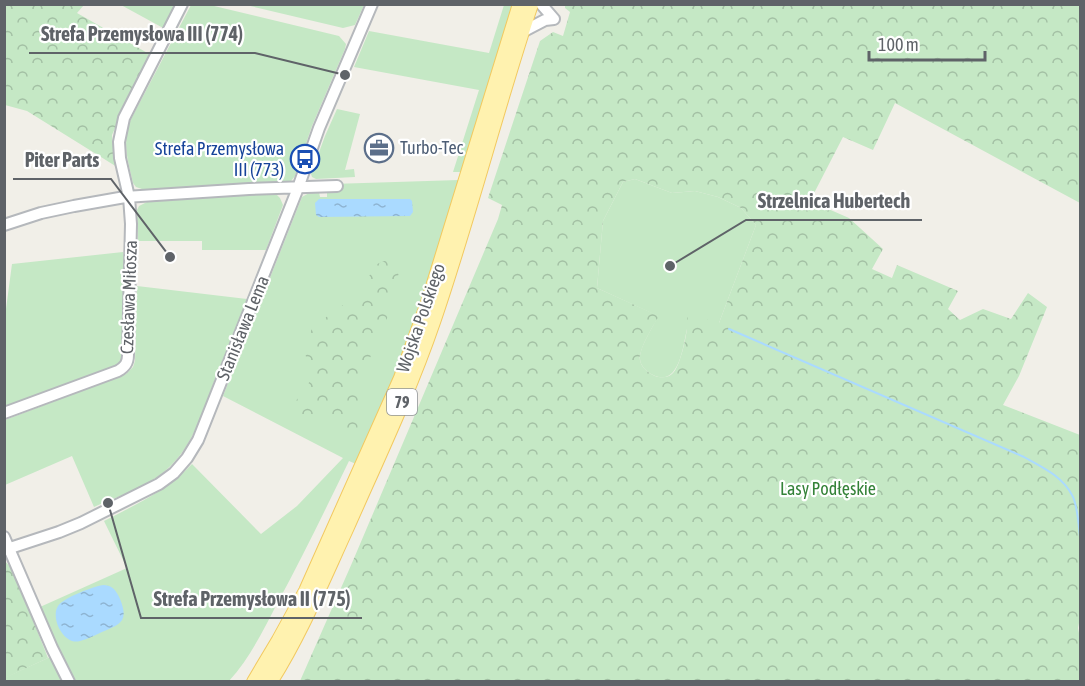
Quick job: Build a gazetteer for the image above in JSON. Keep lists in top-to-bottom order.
{
  "streets": {
    "main road": ["Wojska Polskiego", "79"],
    "street": ["Czesława Miłosza", "Stanisława Lema"]
  },
  "parks": ["Lasy Podłęskie"],
  "places": {
    "other": [
      "Strefa Przemysłowa III (774)",
      "Piter Parts",
      "Strzelnica Hubertech",
      "Strefa Przemysłowa II (775)"
    ],
    "office": ["Turbo-Tec"],
    "bus stop": ["Strefa Przemysłowa III (773)"]
  },
  "scale_bar": "100 m"
}
